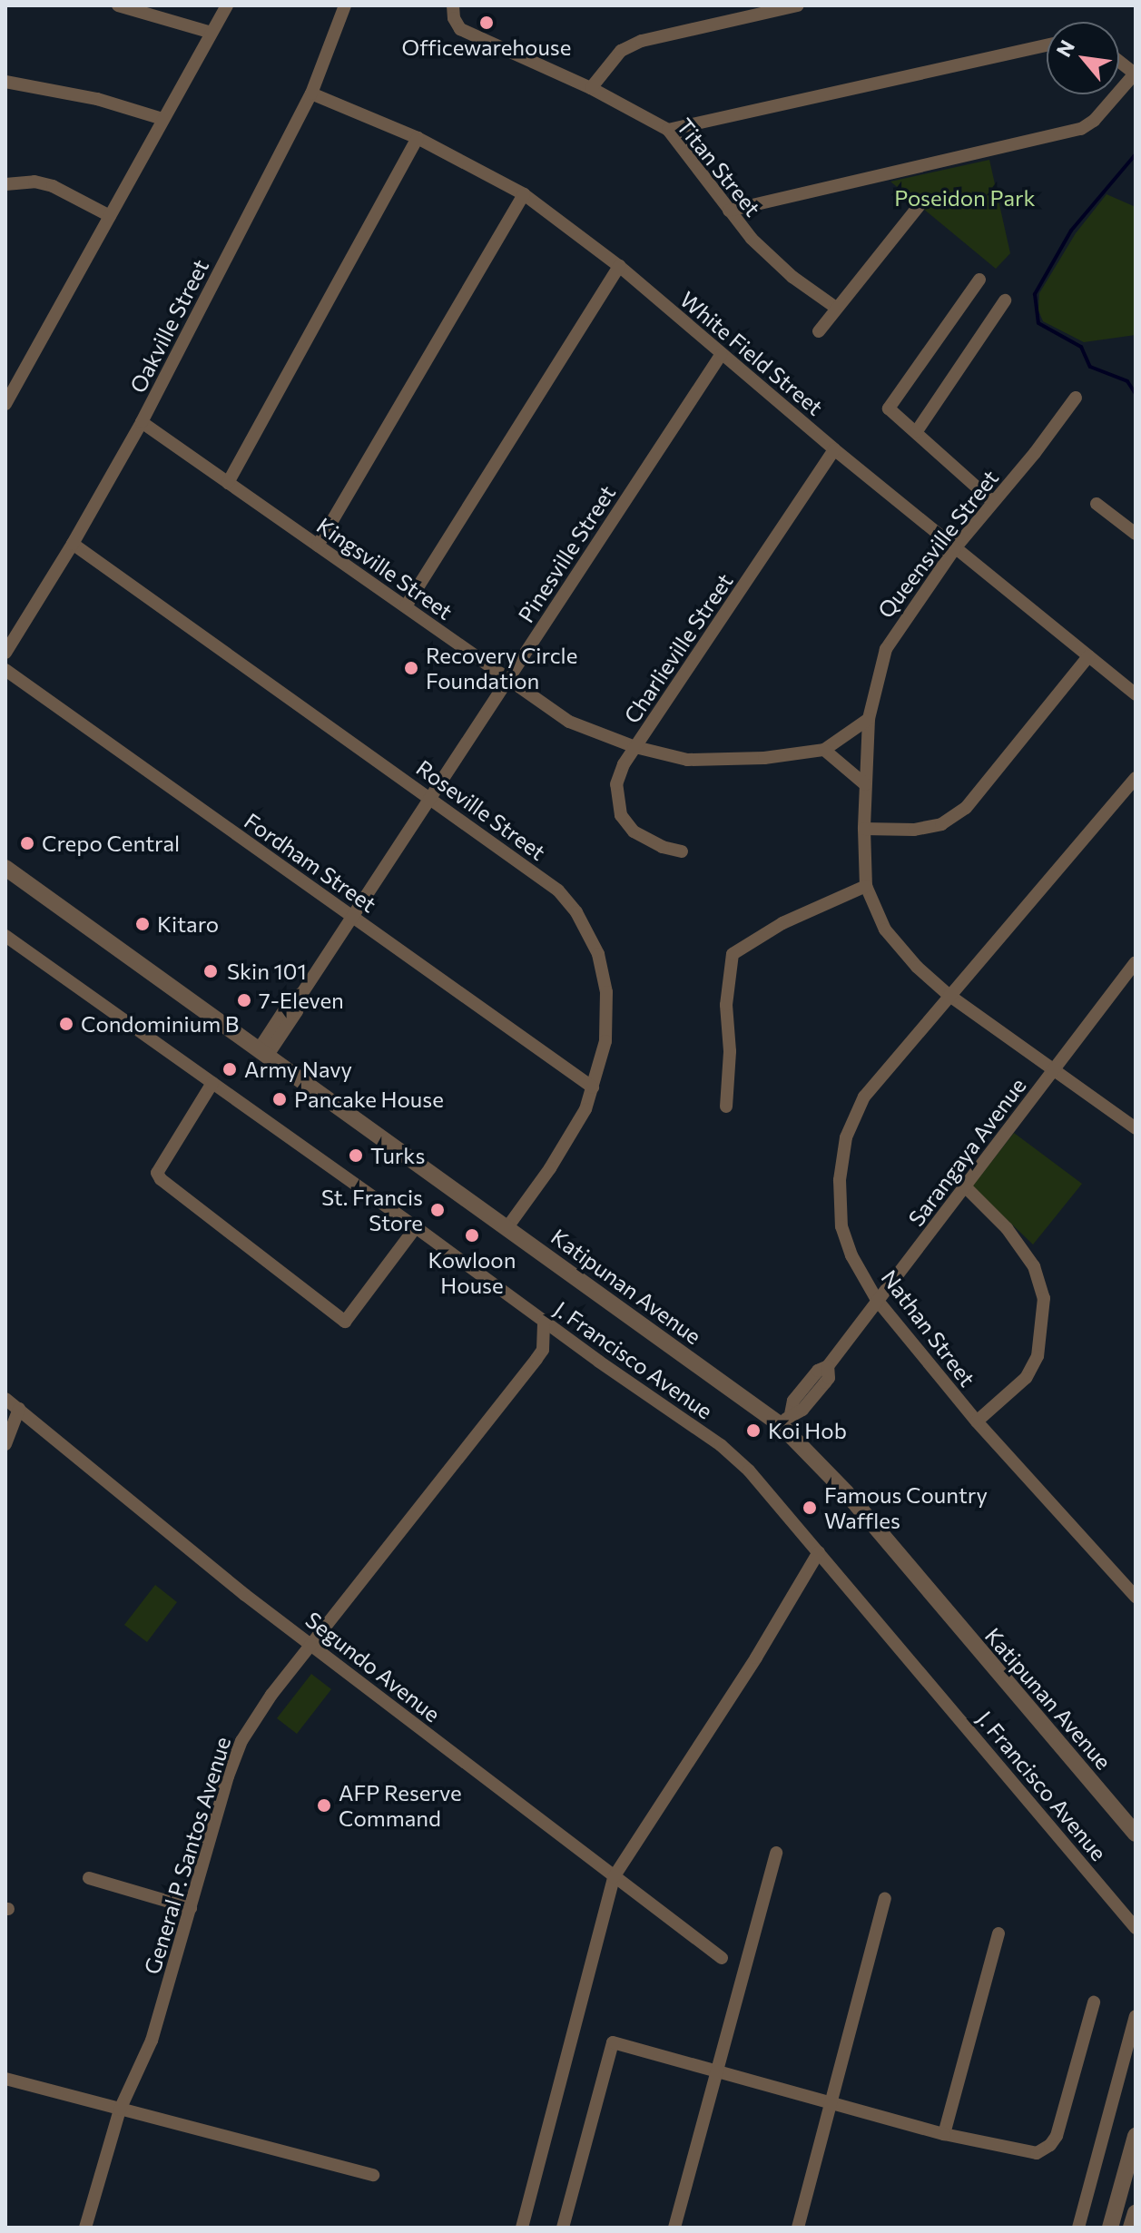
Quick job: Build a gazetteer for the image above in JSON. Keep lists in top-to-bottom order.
{
  "streets": {
    "street": [
      "Titan Street",
      "Oakville Street",
      "White Field Street",
      "Queensville Street",
      "Pinesville Street",
      "Kingsville Street",
      "Charlieville Street",
      "Roseville Street",
      "Fordham Street",
      "Sarangaya Avenue",
      "Katipunan Avenue",
      "Nathan Street",
      "J. Francisco Avenue",
      "Segundo Avenue",
      "General P. Santos Avenue"
    ]
  },
  "crossings": [
    ["Oakville Street", "White Field Street"],
    ["Oakville Street", "Kingsville Street"],
    ["Oakville Street", "Roseville Street"],
    ["White Field Street", "Queensville Street"],
    ["White Field Street", "Pinesville Street"],
    ["White Field Street", "Charlieville Street"],
    ["Queensville Street", "Kingsville Street"],
    ["Queensville Street", "Sarangaya Avenue"],
    ["Queensville Street", "Nathan Street"],
    ["Pinesville Street", "Kingsville Street"],
    ["Pinesville Street", "Roseville Street"],
    ["Pinesville Street", "Fordham Street"],
    ["Pinesville Street", "Katipunan Avenue"],
    ["Kingsville Street", "Charlieville Street"],
    ["Roseville Street", "Fordham Street"],
    ["Roseville Street", "Katipunan Avenue"],
    ["Sarangaya Avenue", "Katipunan Avenue"],
    ["Sarangaya Avenue", "Nathan Street"],
    ["J. Francisco Avenue", "General P. Santos Avenue"],
    ["Segundo Avenue", "General P. Santos Avenue"]
  ],
  "parks": ["Poseidon Park"],
  "places": [
    "Officewarehouse",
    "Recovery Circle Foundation",
    "Crepo Central",
    "Kitaro",
    "Skin 101",
    "7-Eleven",
    "Condominium B",
    "Army Navy",
    "Pancake House",
    "Turks",
    "St. Francis Store",
    "Kowloon House",
    "Koi Hob",
    "Famous Country Waffles",
    "AFP Reserve Command"
  ],
  "north": "top left"
}
